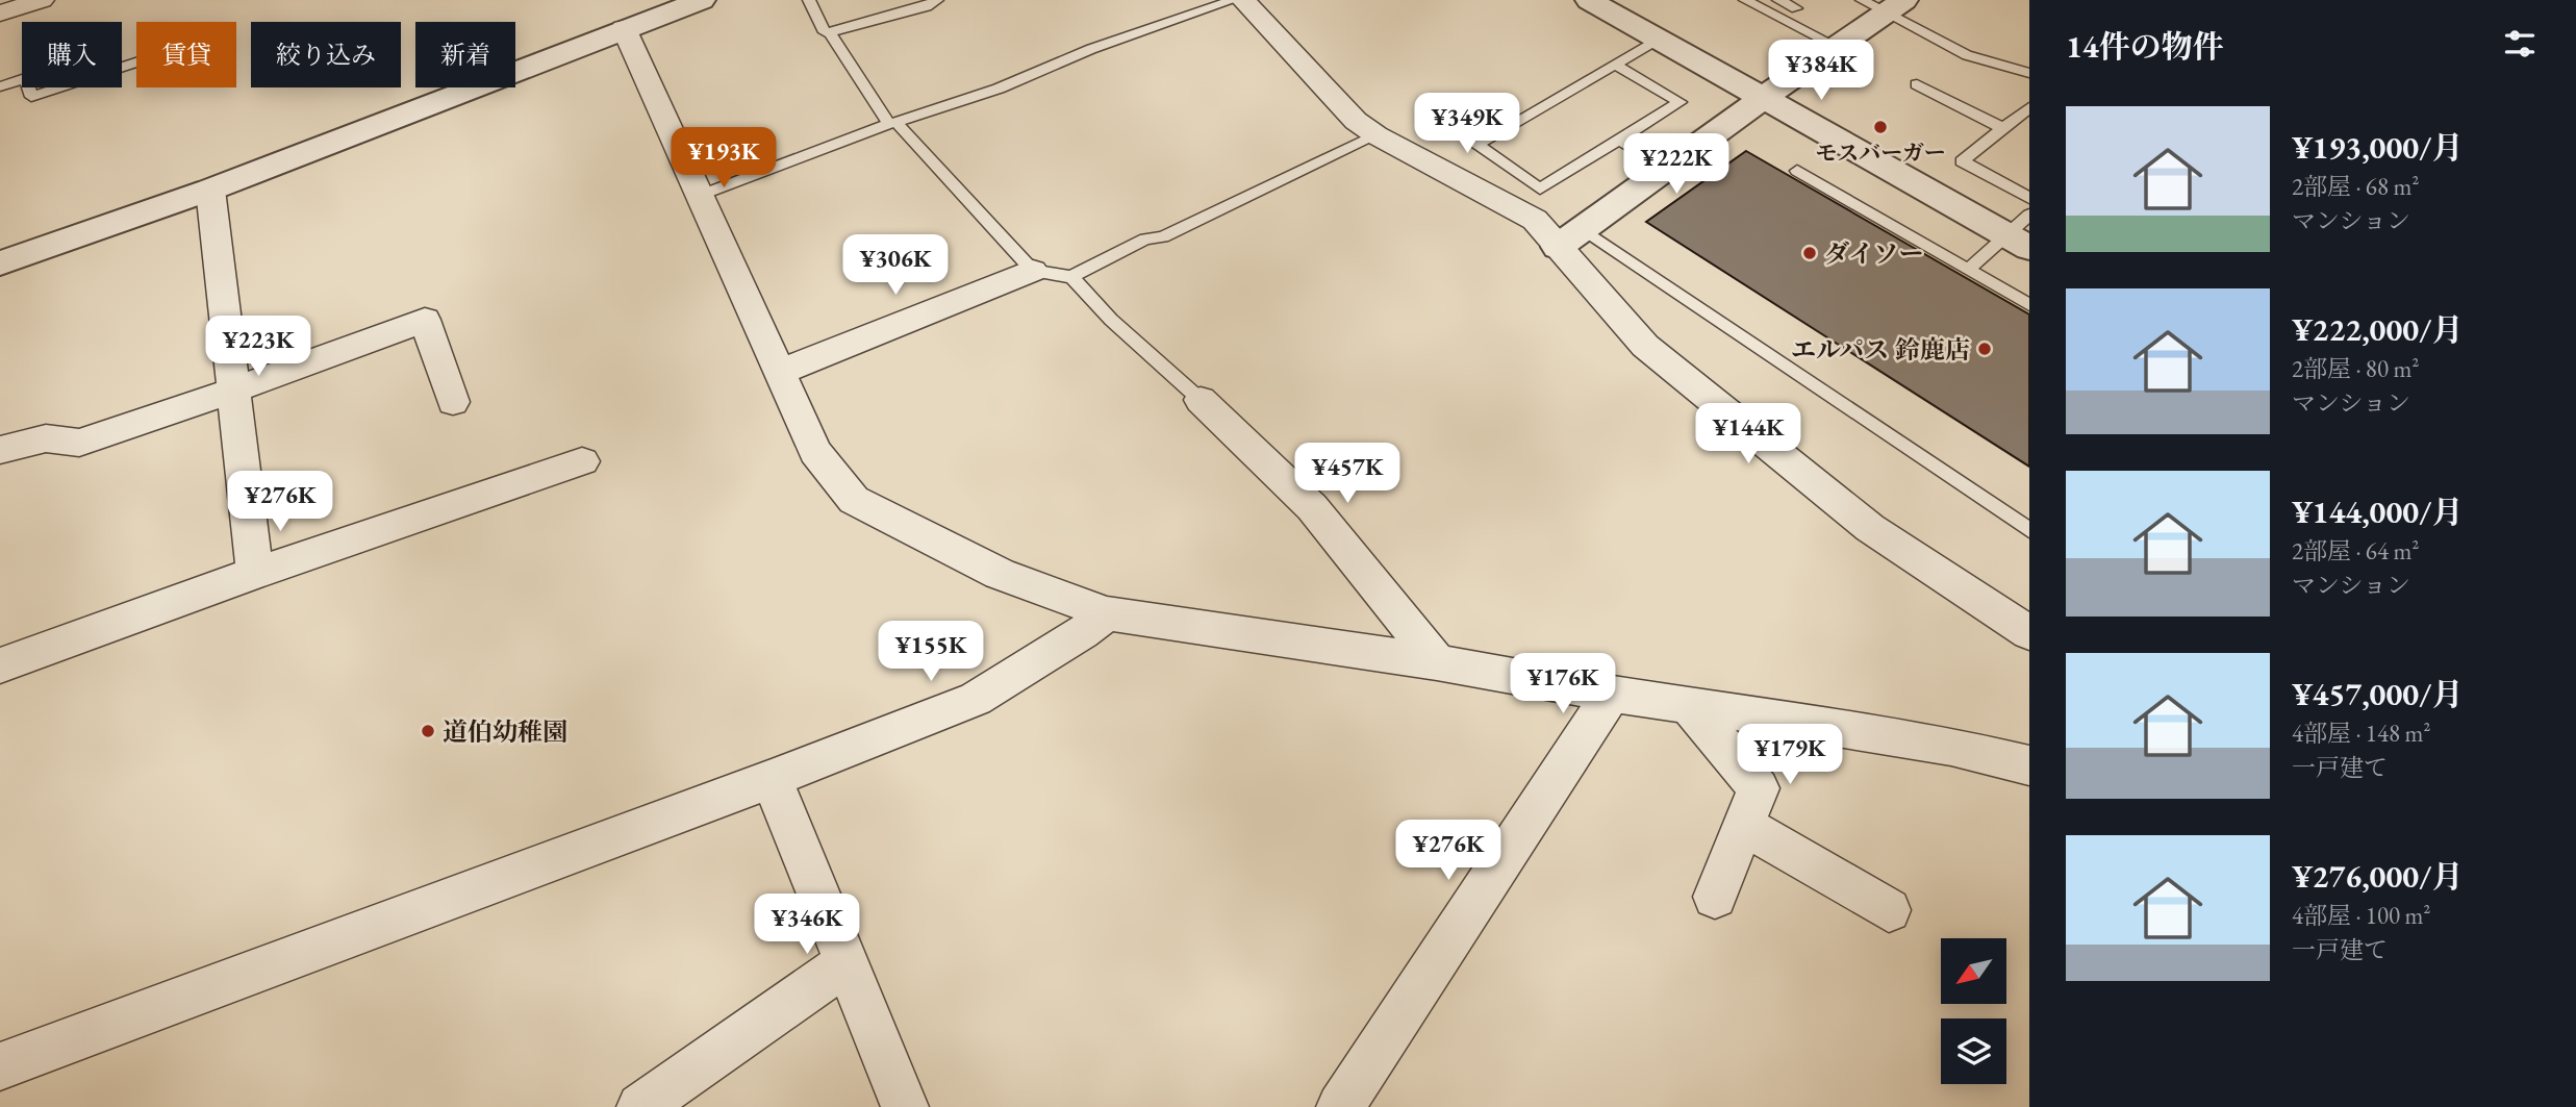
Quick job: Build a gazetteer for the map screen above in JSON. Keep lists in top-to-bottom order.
{
  "places": [
    "モスバーガー",
    "ダイソー",
    "エルパス 鈴鹿店",
    "道伯幼稚園"
  ],
  "north": "bottom left",
  "page": {
    "heading": "14件の物件",
    "chip": [
      "購入",
      "賃貸",
      "絞り込み",
      "新着"
    ],
    "price": [
      "¥384K",
      "¥349K",
      "¥193K",
      "¥222K",
      "¥306K",
      "¥223K",
      "¥144K",
      "¥457K",
      "¥276K",
      "¥155K",
      "¥176K",
      "¥179K",
      "¥276K",
      "¥346K"
    ],
    "list": [
      {
        "name": "¥193,000/月",
        "note": "2部屋 · 68 m² · マンション"
      },
      {
        "name": "¥222,000/月",
        "note": "2部屋 · 80 m² · マンション"
      },
      {
        "name": "¥144,000/月",
        "note": "2部屋 · 64 m² · マンション"
      },
      {
        "name": "¥457,000/月",
        "note": "4部屋 · 148 m² · 一戸建て"
      },
      {
        "name": "¥276,000/月",
        "note": "4部屋 · 100 m² · 一戸建て"
      }
    ]
  }
}
